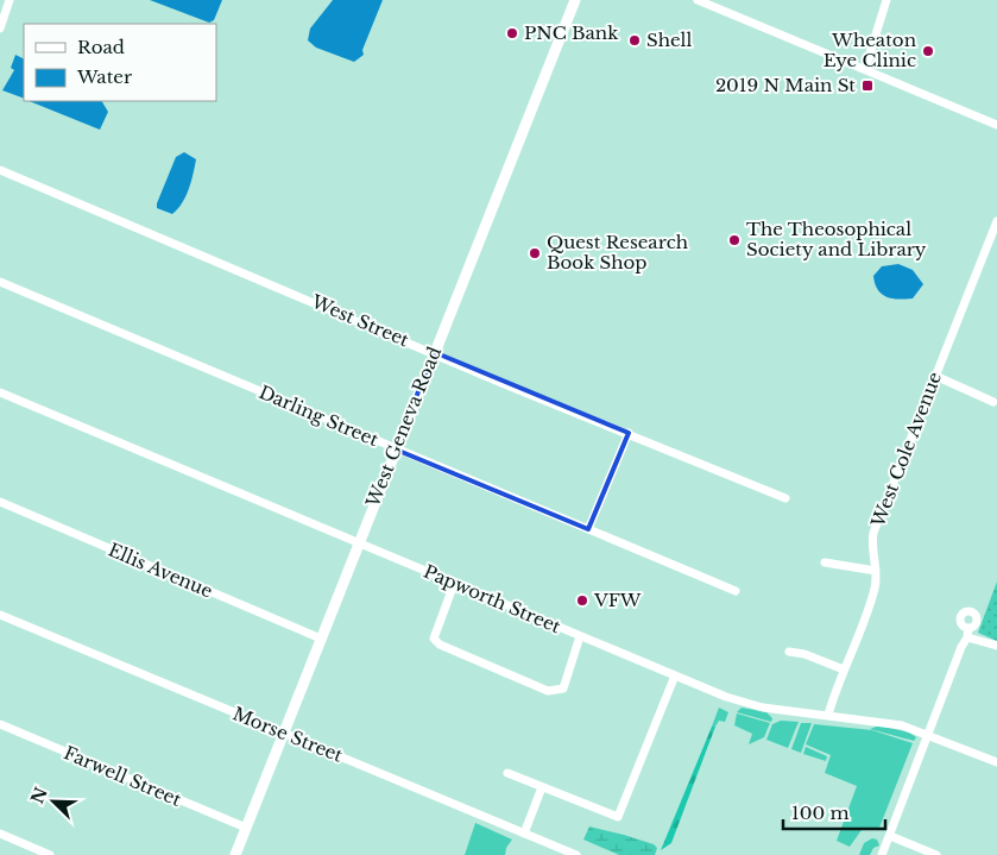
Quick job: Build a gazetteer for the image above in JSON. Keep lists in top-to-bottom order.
{
  "streets": {
    "main road": ["West Geneva Road"],
    "street": [
      "West Street",
      "Darling Street",
      "West Cole Avenue",
      "Ellis Avenue",
      "Papworth Street",
      "Morse Street",
      "Farwell Street"
    ]
  },
  "crossings": [
    ["West Street", "West Geneva Road"],
    ["Darling Street", "West Geneva Road"],
    ["West Geneva Road", "Ellis Avenue"],
    ["West Geneva Road", "Papworth Street"],
    ["West Geneva Road", "Morse Street"],
    ["West Geneva Road", "Farwell Street"],
    ["West Cole Avenue", "Papworth Street"]
  ],
  "places": {
    "other": [
      "PNC Bank",
      "Shell",
      "Wheaton Eye Clinic",
      "The Theosophical Society and Library",
      "Quest Research Book Shop",
      "VFW"
    ],
    "transit": ["2019 N Main St"]
  },
  "legend": ["Road", "Water"],
  "scale_bar": "100 m",
  "north": "top left"
}
